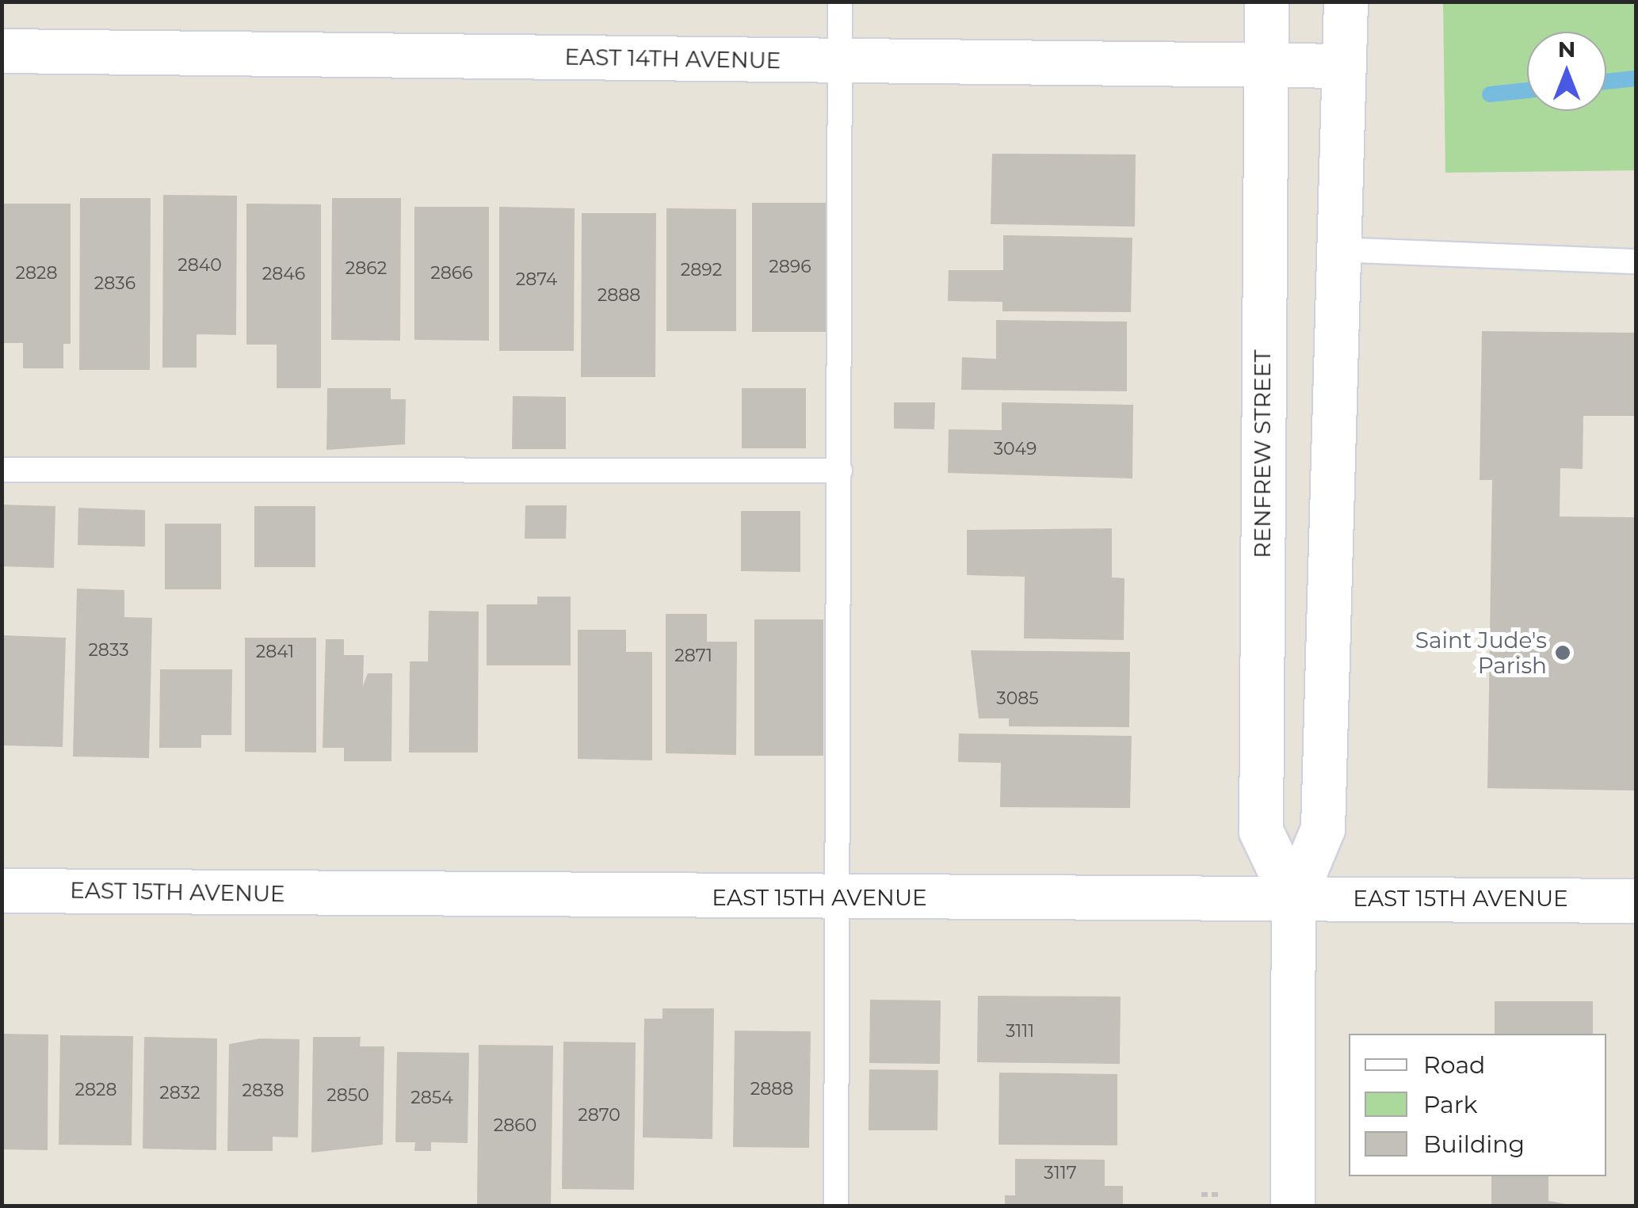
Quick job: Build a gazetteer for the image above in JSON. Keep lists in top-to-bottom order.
{
  "streets": {
    "street": ["EAST 14TH AVENUE", "RENFREW STREET", "EAST 15TH AVENUE"]
  },
  "crossings": [
    ["EAST 14TH AVENUE", "RENFREW STREET"],
    ["RENFREW STREET", "EAST 15TH AVENUE"]
  ],
  "places": ["Saint Jude's Parish"],
  "house_numbers": [
    "2840",
    "2896",
    "2862",
    "2892",
    "2828",
    "2866",
    "2846",
    "2874",
    "2836",
    "2888",
    "3049",
    "2833",
    "2841",
    "2871",
    "3085",
    "3111",
    "2888",
    "2828",
    "2838",
    "2832",
    "2850",
    "2854",
    "2870",
    "2860",
    "3117"
  ],
  "legend": ["Road", "Park", "Building"],
  "north": "top"
}
